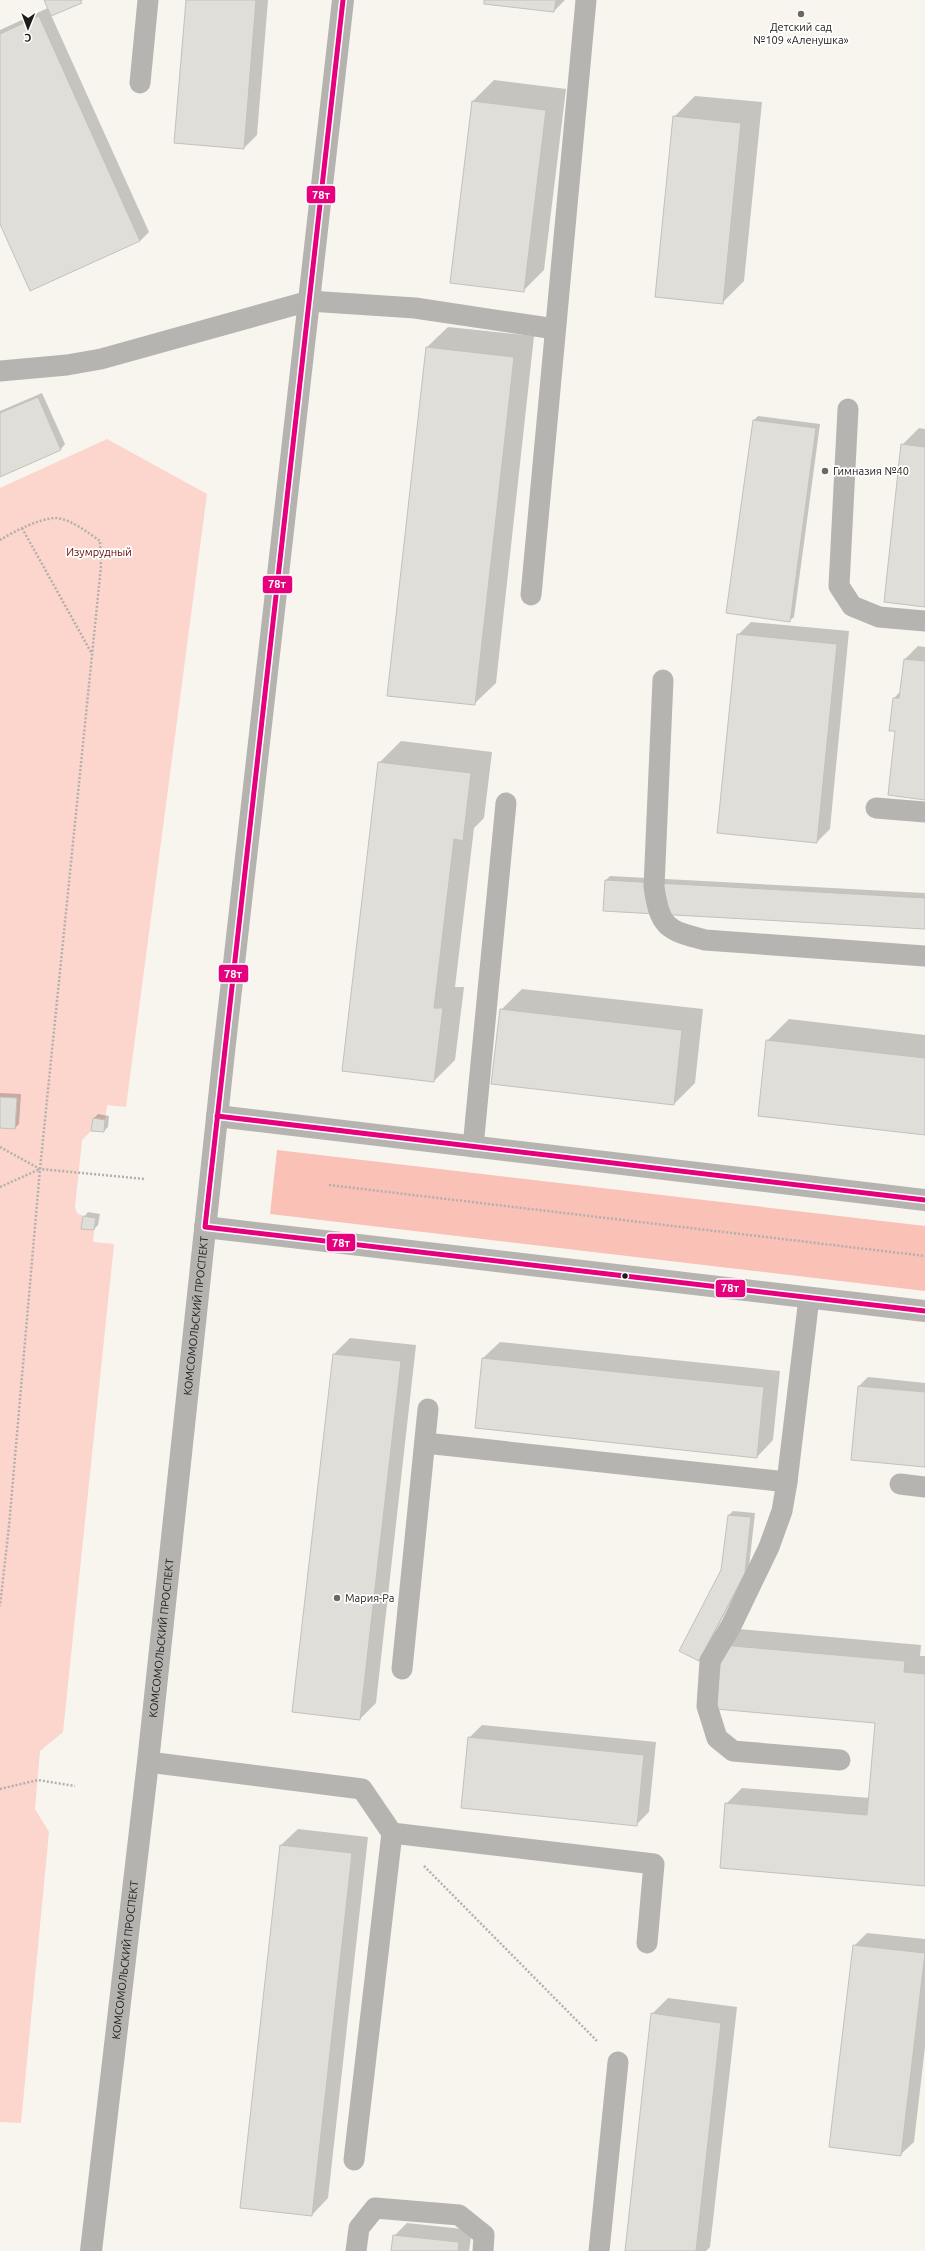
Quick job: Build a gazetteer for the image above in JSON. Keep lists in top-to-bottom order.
{
  "streets": {
    "main road": ["КОМСОМОЛЬСКИЙ ПРОСПЕКТ"]
  },
  "parks": ["Изумрудный"],
  "places": ["Детский сад №109 «Аленушка»", "Гимназия №40", "Мария-Ра"],
  "lines": ["transit line 78т"],
  "north": "bottom"
}
